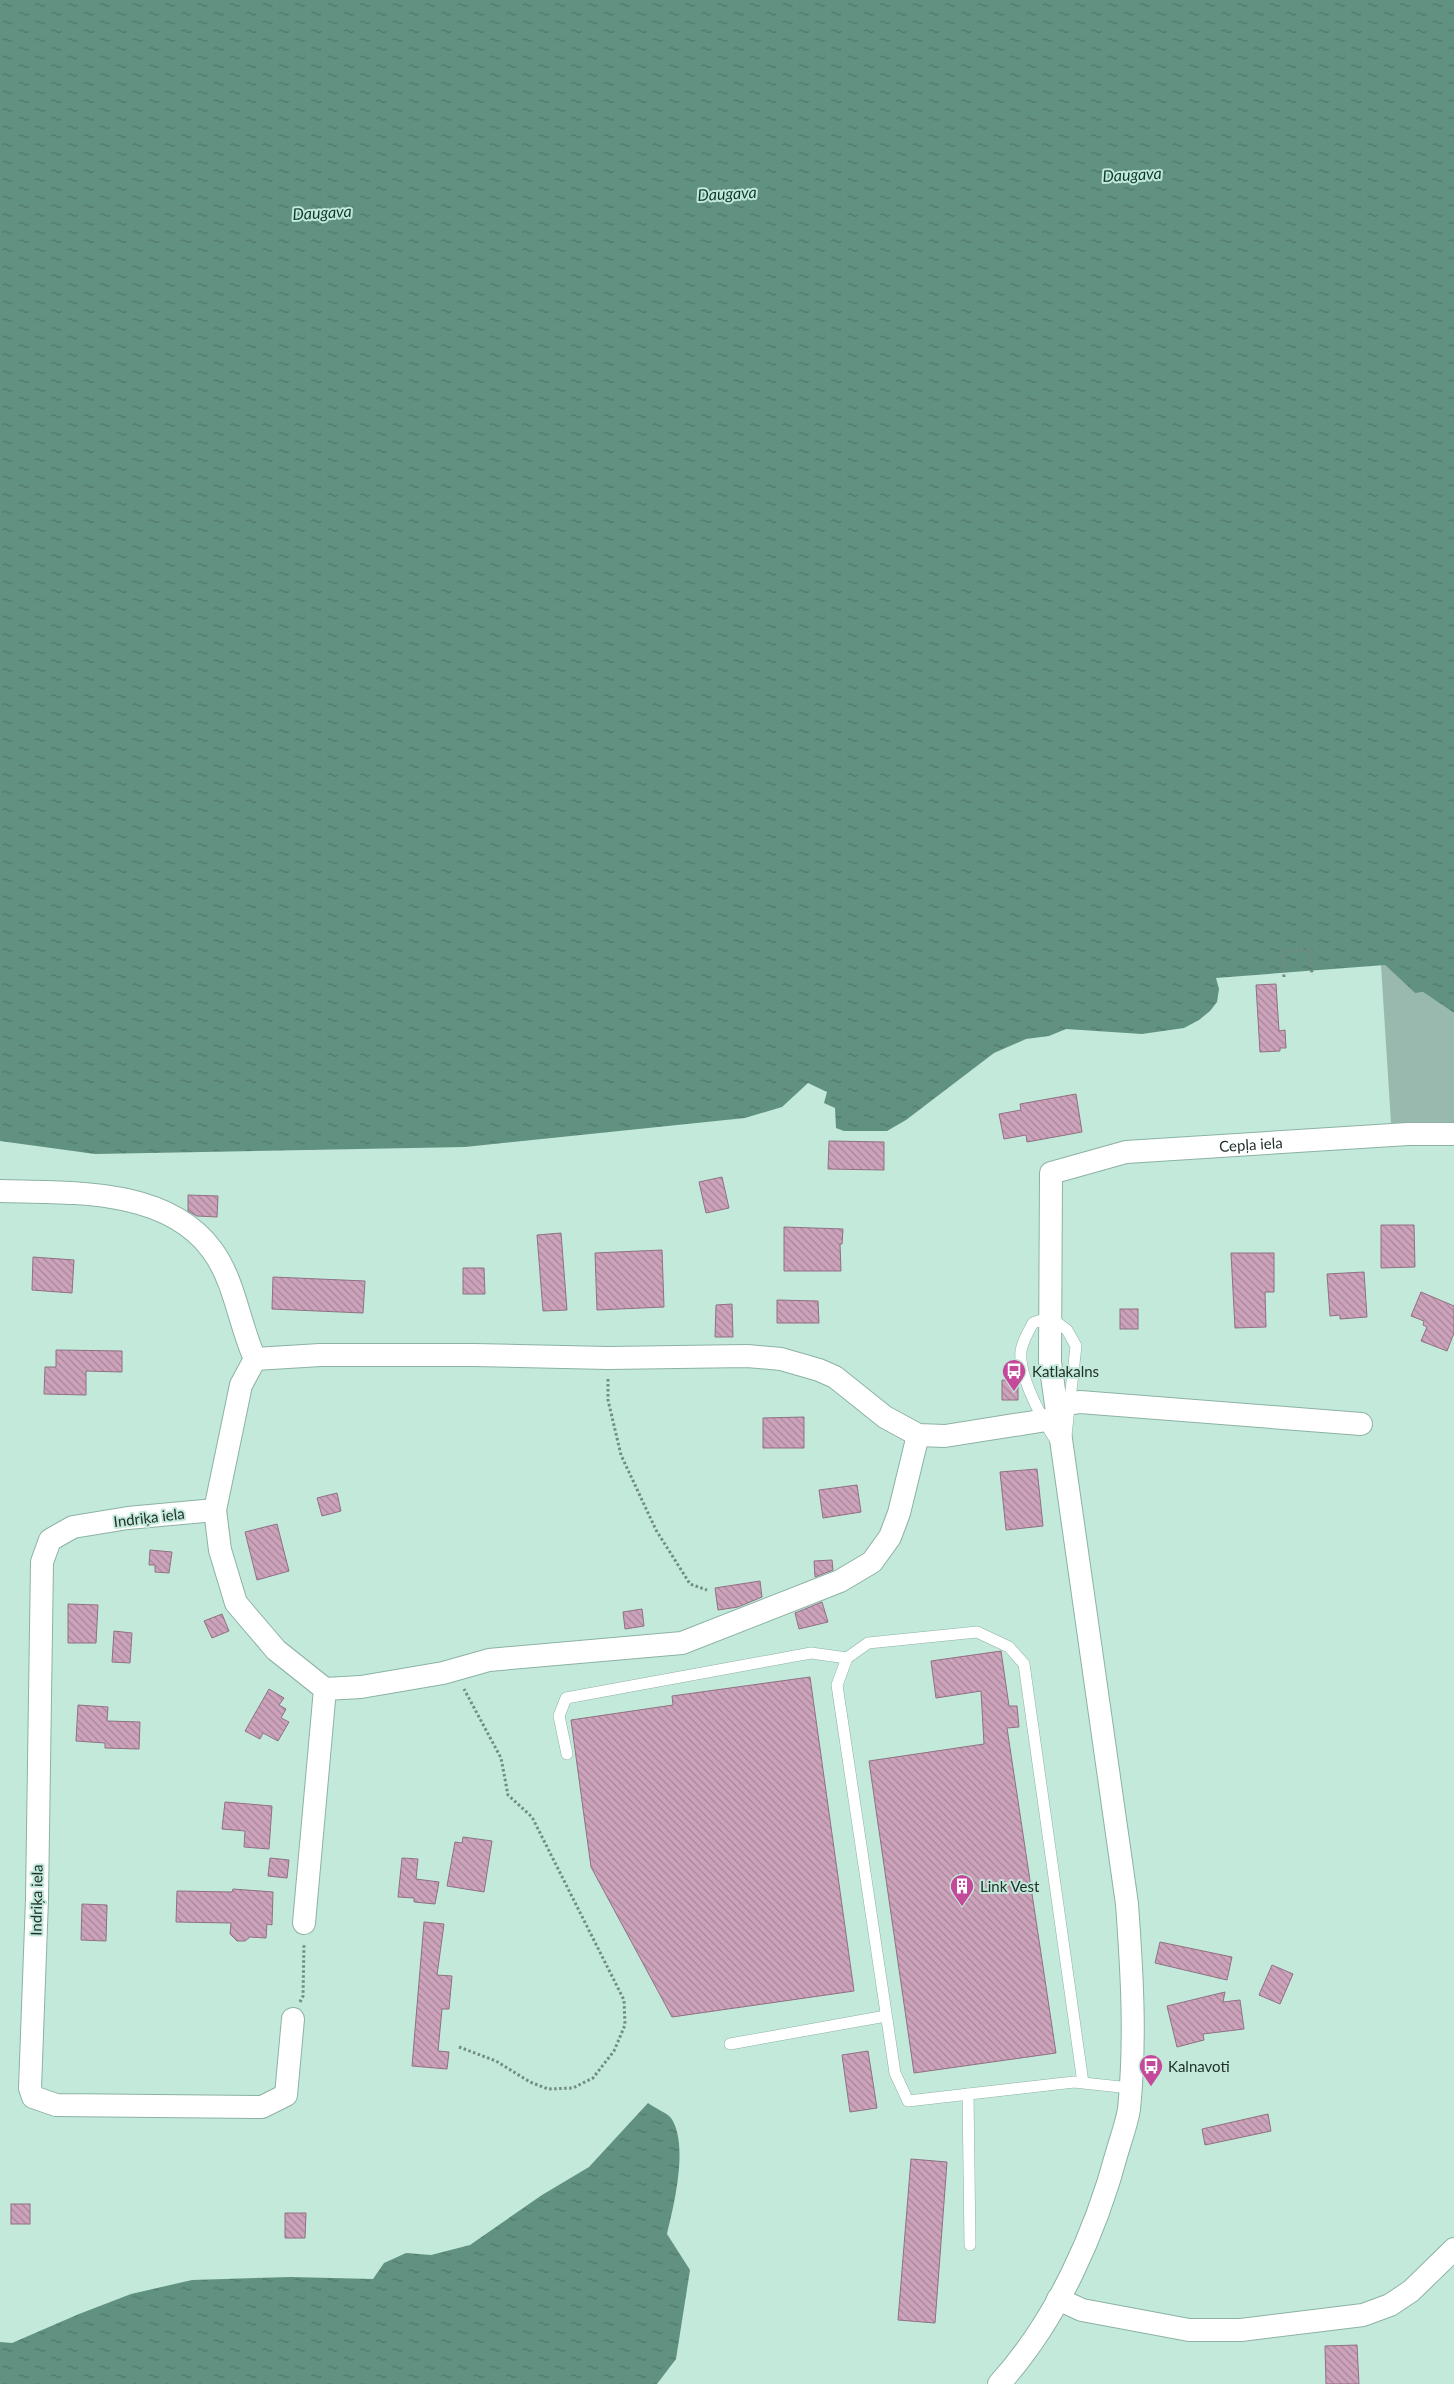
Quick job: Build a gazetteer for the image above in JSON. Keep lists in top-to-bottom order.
{
  "streets": {
    "street": ["Cepļa iela", "Indriķa iela"]
  },
  "water": ["Daugava"],
  "places": {
    "bus stop": ["Katlakalns", "Kalnavoti"],
    "building": ["Link Vest"]
  }
}
